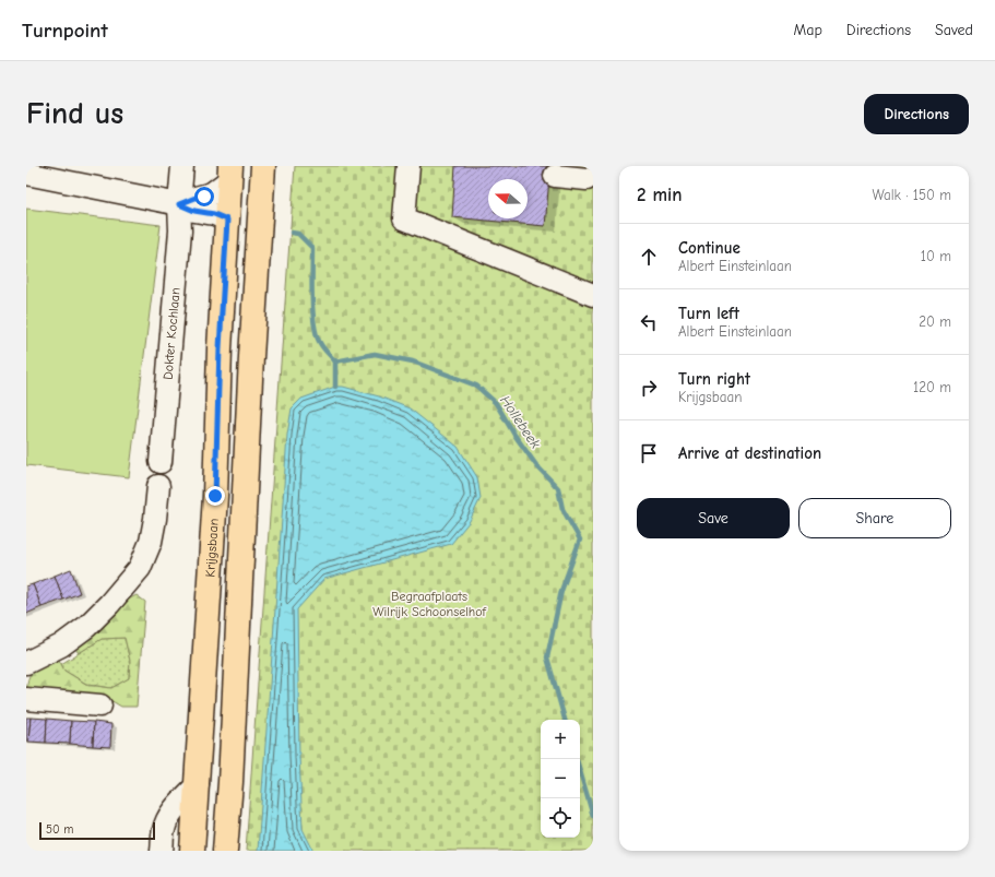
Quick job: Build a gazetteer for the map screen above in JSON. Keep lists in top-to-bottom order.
{
  "streets": {
    "main road": ["Krijgsbaan"],
    "street": ["Dokter Kochlaan"]
  },
  "water": ["Hollebeek"],
  "parks": ["Begraafplaats Wilrijk Schoonselhof"],
  "scale_bar": "50 m",
  "north": "left",
  "page": {
    "header": "Turnpoint",
    "nav": ["Map", "Directions", "Saved"],
    "buttons": [
      "Directions",
      ["Save", "Share"]
    ],
    "title": "Find us",
    "heading": ["2 min", "Walk · 150 m"],
    "list": [
      ["Continue", "Albert Einsteinlaan", "10 m"],
      ["Turn left", "Albert Einsteinlaan", "20 m"],
      ["Turn right", "Krijgsbaan", "120 m"],
      "Arrive at destination"
    ],
    "map_buttons": ["+", "−"],
    "scale": "50 m"
  }
}
